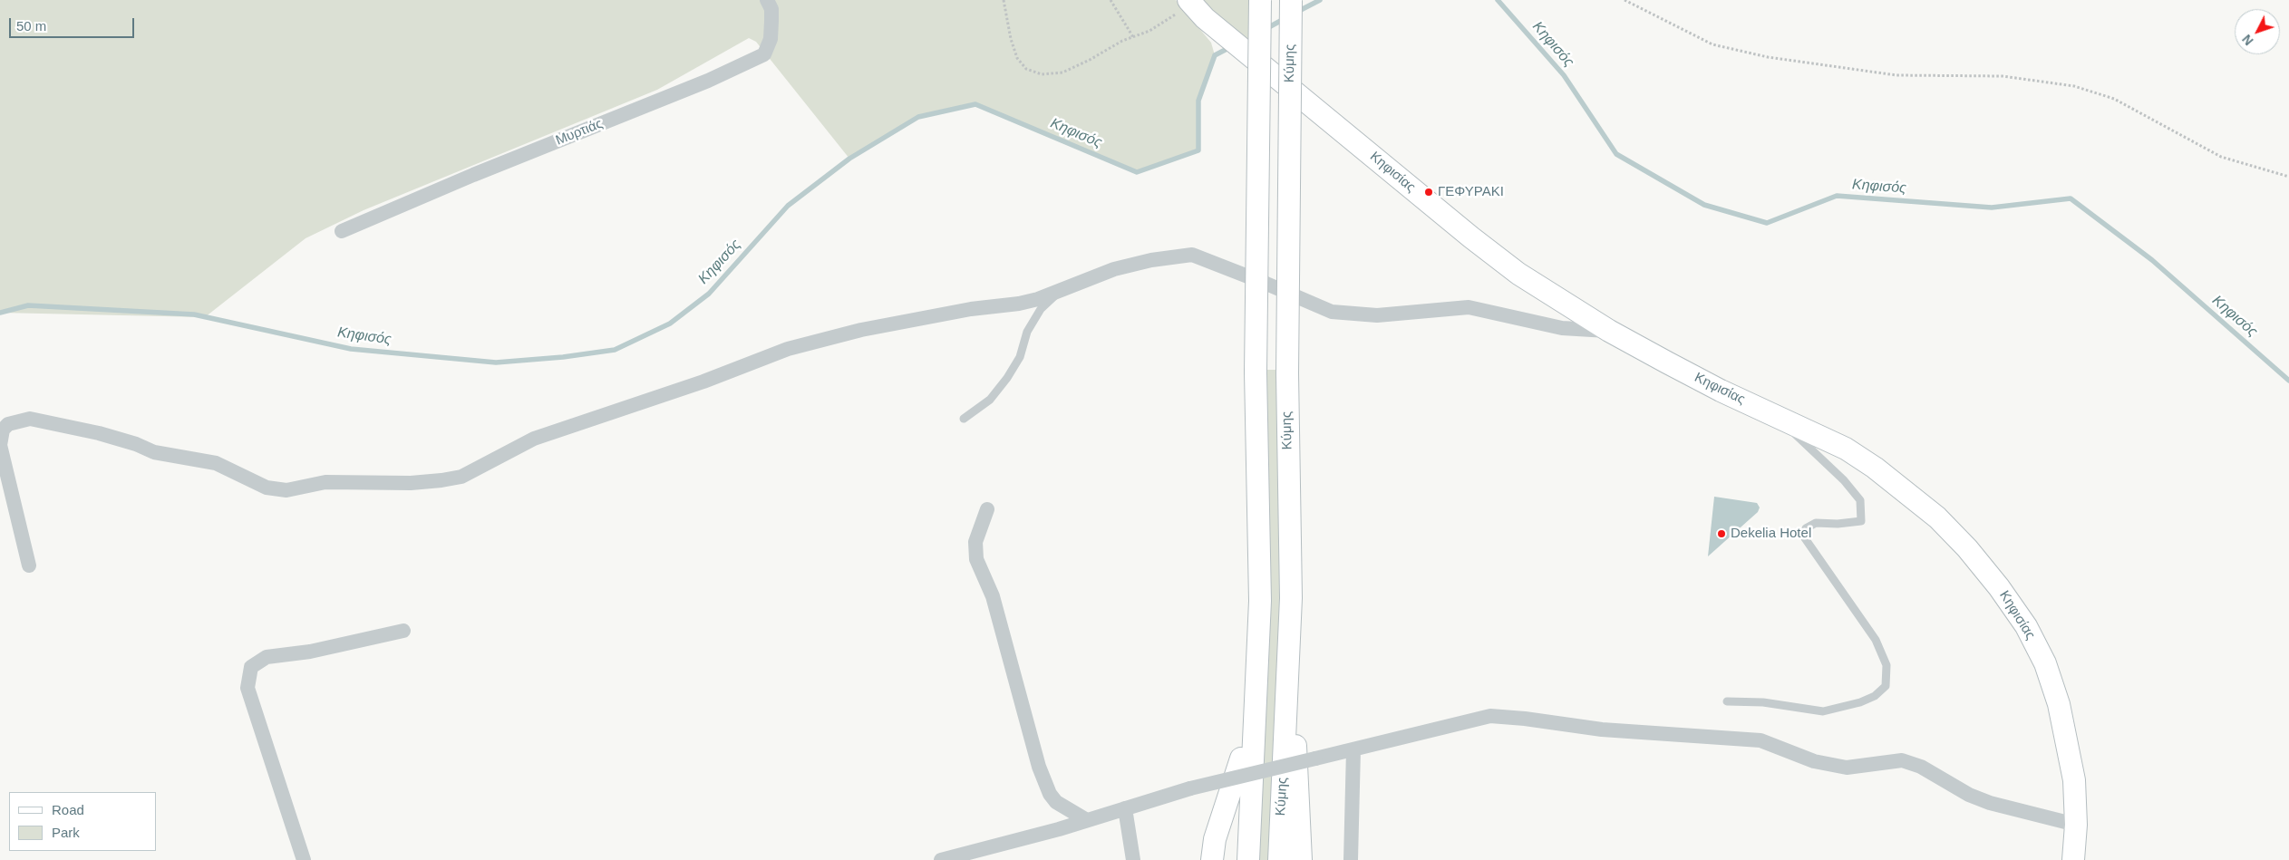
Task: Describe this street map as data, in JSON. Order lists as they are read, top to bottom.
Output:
{
  "streets": {
    "main road": ["Κύμης", "Κηφισίας"],
    "street": ["Μυρτιάς"]
  },
  "water": ["Κηφισός"],
  "places": ["ΓΕΦΥΡΑΚΙ", "Dekelia Hotel"],
  "legend": ["Road", "Park"],
  "scale_bar": "50 m",
  "north": "bottom left"
}
